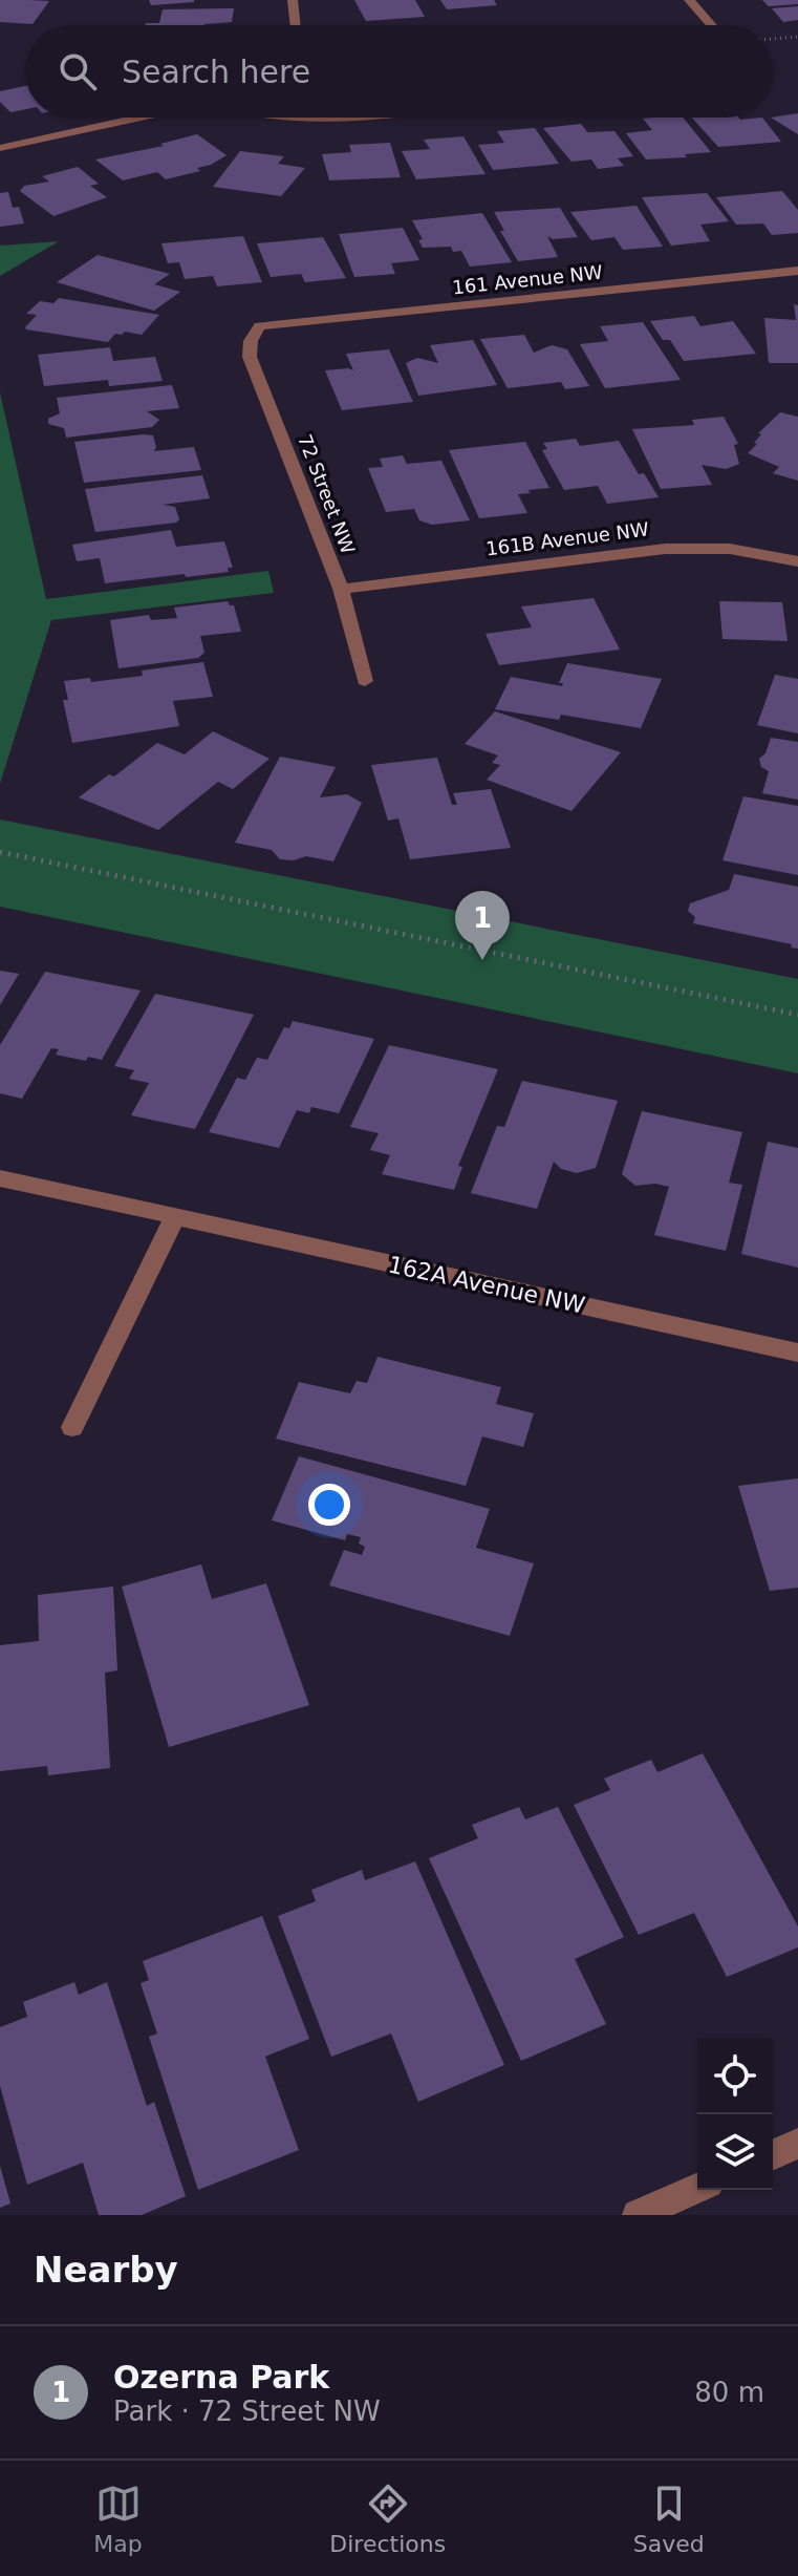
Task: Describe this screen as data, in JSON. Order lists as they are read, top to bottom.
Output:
{
  "streets": {
    "street": [
      "161 Avenue NW",
      "72 Street NW",
      "161B Avenue NW",
      "162A Avenue NW"
    ]
  },
  "crossings": [
    ["161 Avenue NW", "72 Street NW"],
    ["72 Street NW", "161B Avenue NW"]
  ],
  "page": {
    "search": "Search here",
    "pins": "1",
    "heading": "Nearby",
    "list": [
      {
        "mark": "1",
        "name": "Ozerna Park",
        "note": "Park · 72 Street NW",
        "value": "80 m"
      }
    ],
    "nav": ["Map", "Directions", "Saved"]
  }
}
